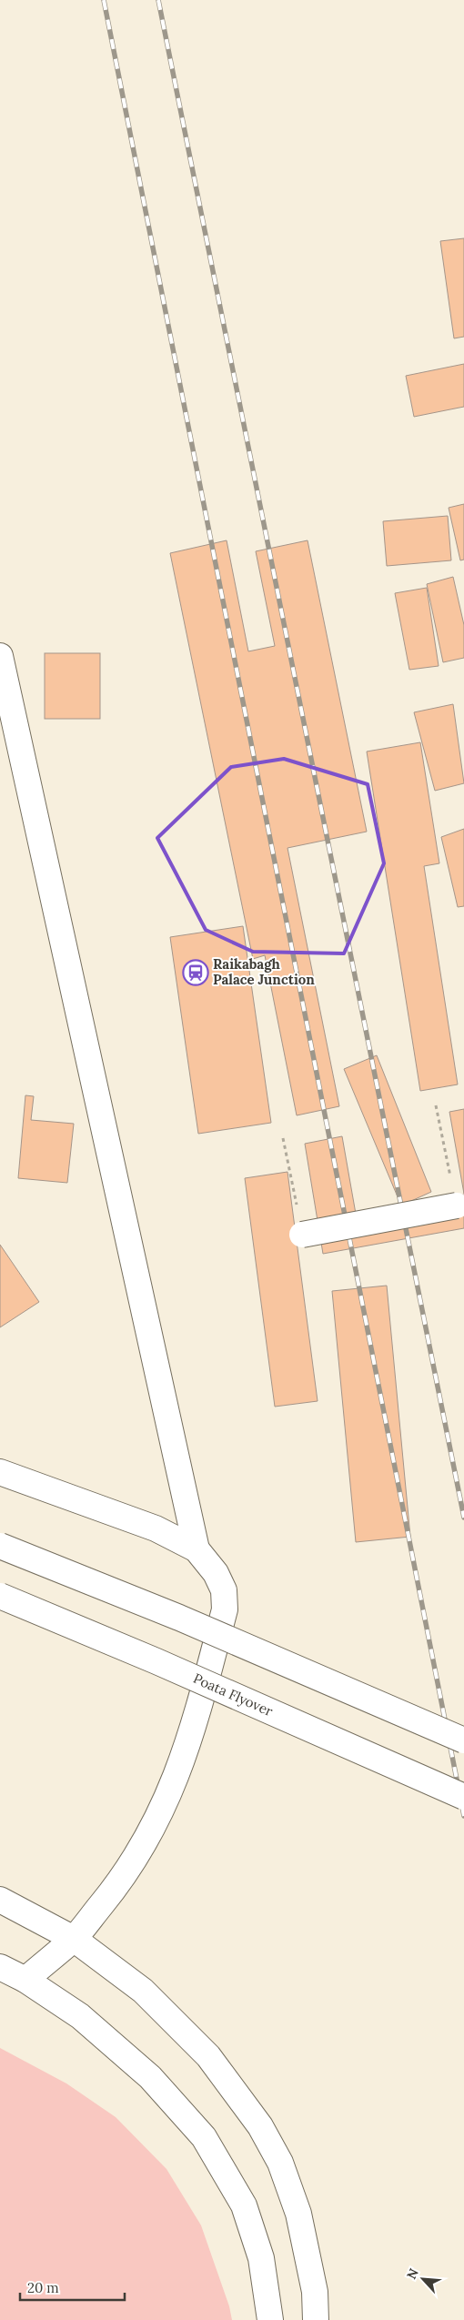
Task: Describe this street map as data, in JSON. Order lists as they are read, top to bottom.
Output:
{
  "streets": {
    "main road": ["Poata Flyover"]
  },
  "places": {
    "station": ["Raikabagh Palace Junction"]
  },
  "scale_bar": "20 m",
  "north": "top left"
}
